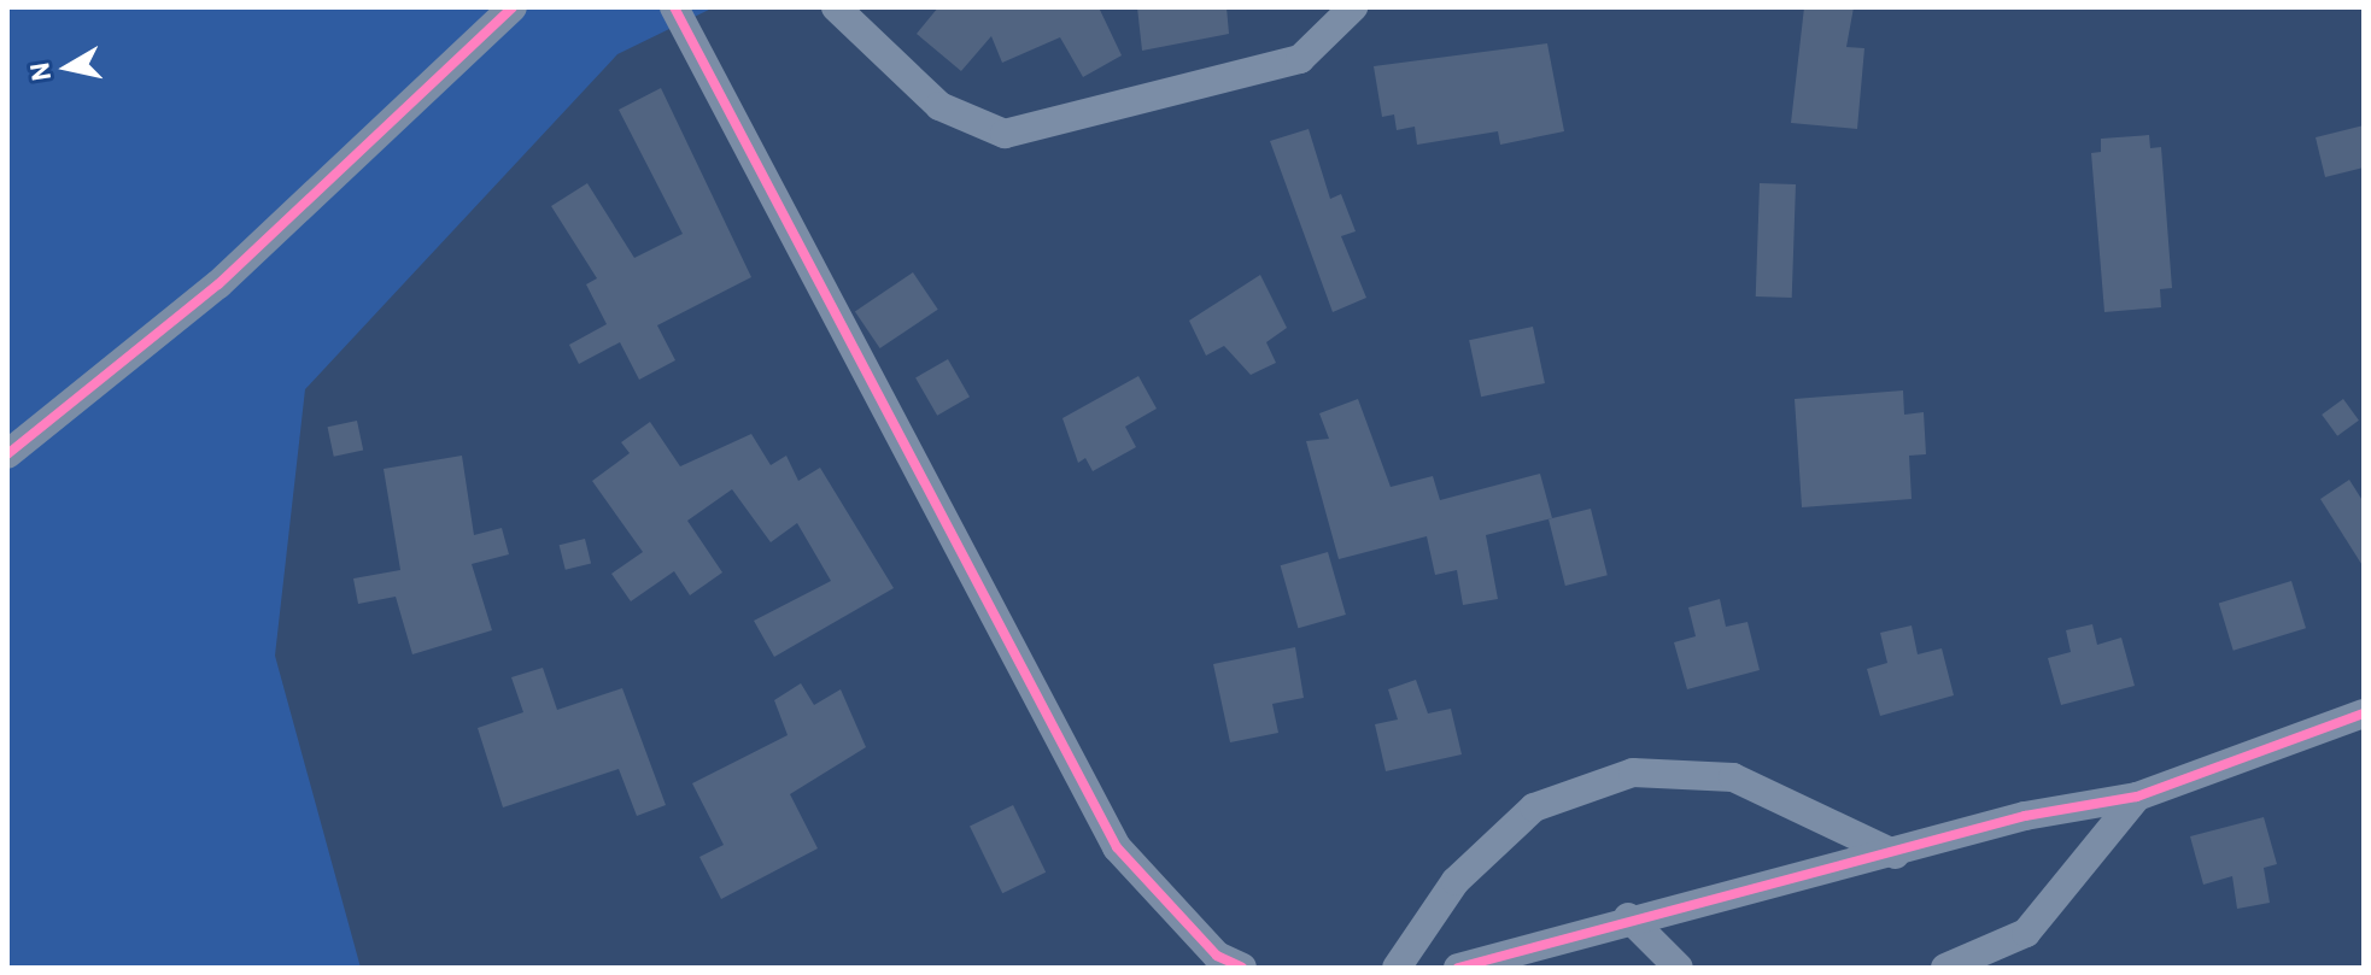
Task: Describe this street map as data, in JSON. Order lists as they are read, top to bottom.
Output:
{
  "north": "left"
}
